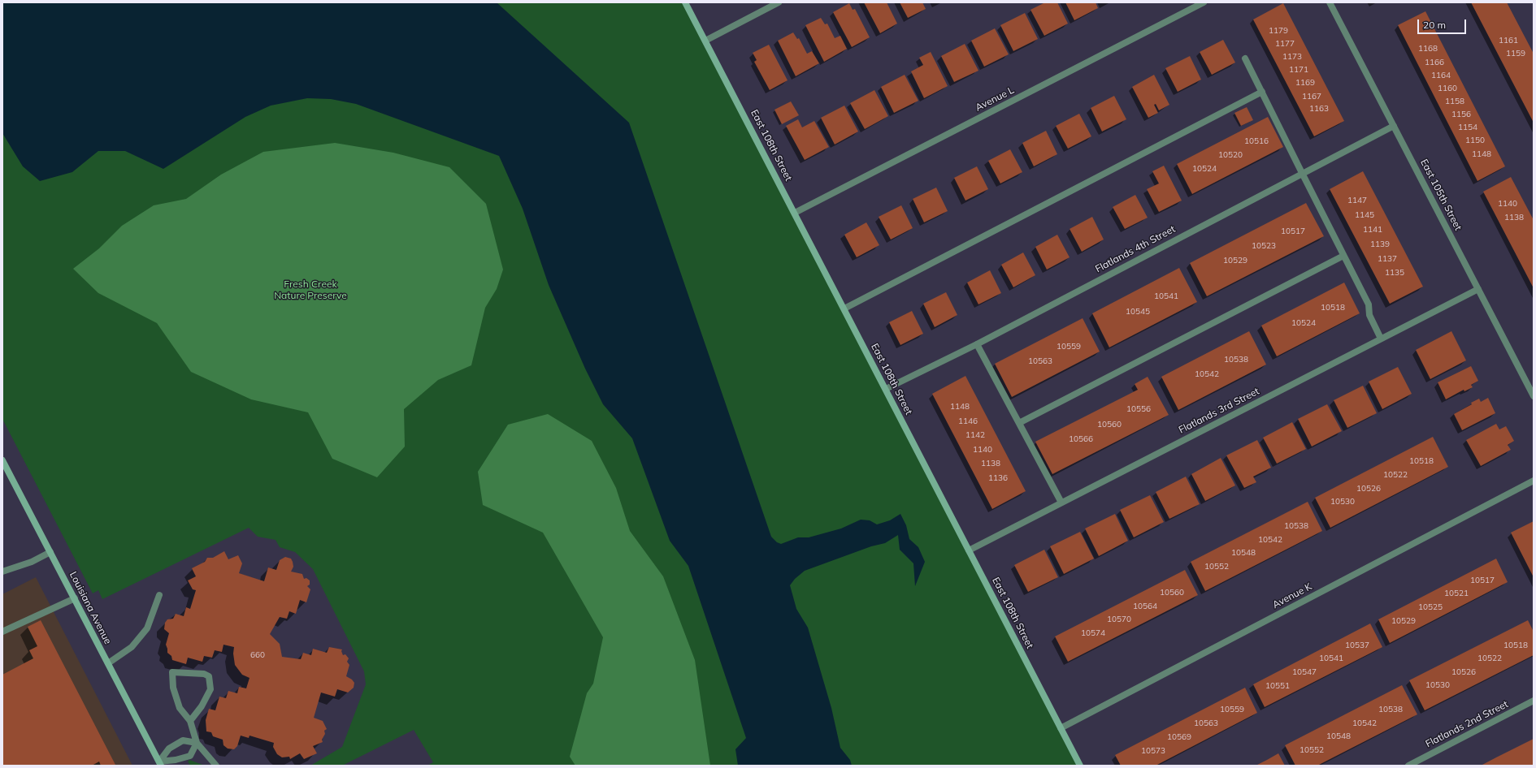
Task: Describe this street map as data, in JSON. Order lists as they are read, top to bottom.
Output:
{
  "streets": {
    "street": [
      "Avenue L",
      "East 108th Street",
      "East 105th Street",
      "Flatlands 4th Street",
      "Flatlands 3rd Street",
      "Avenue K",
      "Louisiana Avenue",
      "Flatlands 2nd Street"
    ]
  },
  "crossings": [
    ["Avenue L", "East 108th Street"],
    ["East 108th Street", "Flatlands 4th Street"],
    ["East 108th Street", "Flatlands 3rd Street"],
    ["East 108th Street", "Avenue K"],
    ["East 105th Street", "Flatlands 4th Street"],
    ["East 105th Street", "Flatlands 3rd Street"]
  ],
  "parks": ["Fresh Creek Nature Preserve"],
  "house_numbers": [
    "1179",
    "1161",
    "1177",
    "1168",
    "1159",
    "1173",
    "1166",
    "1171",
    "1164",
    "1169",
    "1160",
    "1167",
    "1158",
    "1163",
    "1156",
    "1154",
    "1150",
    "10516",
    "1148",
    "10520",
    "10524",
    "1147",
    "1140",
    "1145",
    "1138",
    "1141",
    "10517",
    "1139",
    "10523",
    "1137",
    "10529",
    "1135",
    "10541",
    "10518",
    "10545",
    "10524",
    "10559",
    "10538",
    "10563",
    "10542",
    "1148",
    "10556",
    "1146",
    "10560",
    "1142",
    "10566",
    "1140",
    "10518",
    "1138",
    "10522",
    "1136",
    "10526",
    "10530",
    "10538",
    "10542",
    "10548",
    "10552",
    "10517",
    "10560",
    "10521",
    "10564",
    "10525",
    "10570",
    "10529",
    "10574",
    "10537",
    "10518",
    "660",
    "10541",
    "10522",
    "10547",
    "10526",
    "10530",
    "10551",
    "10559",
    "10538",
    "10563",
    "10542",
    "10548",
    "10569",
    "10552",
    "10573"
  ],
  "scale_bar": "20 m"
}
